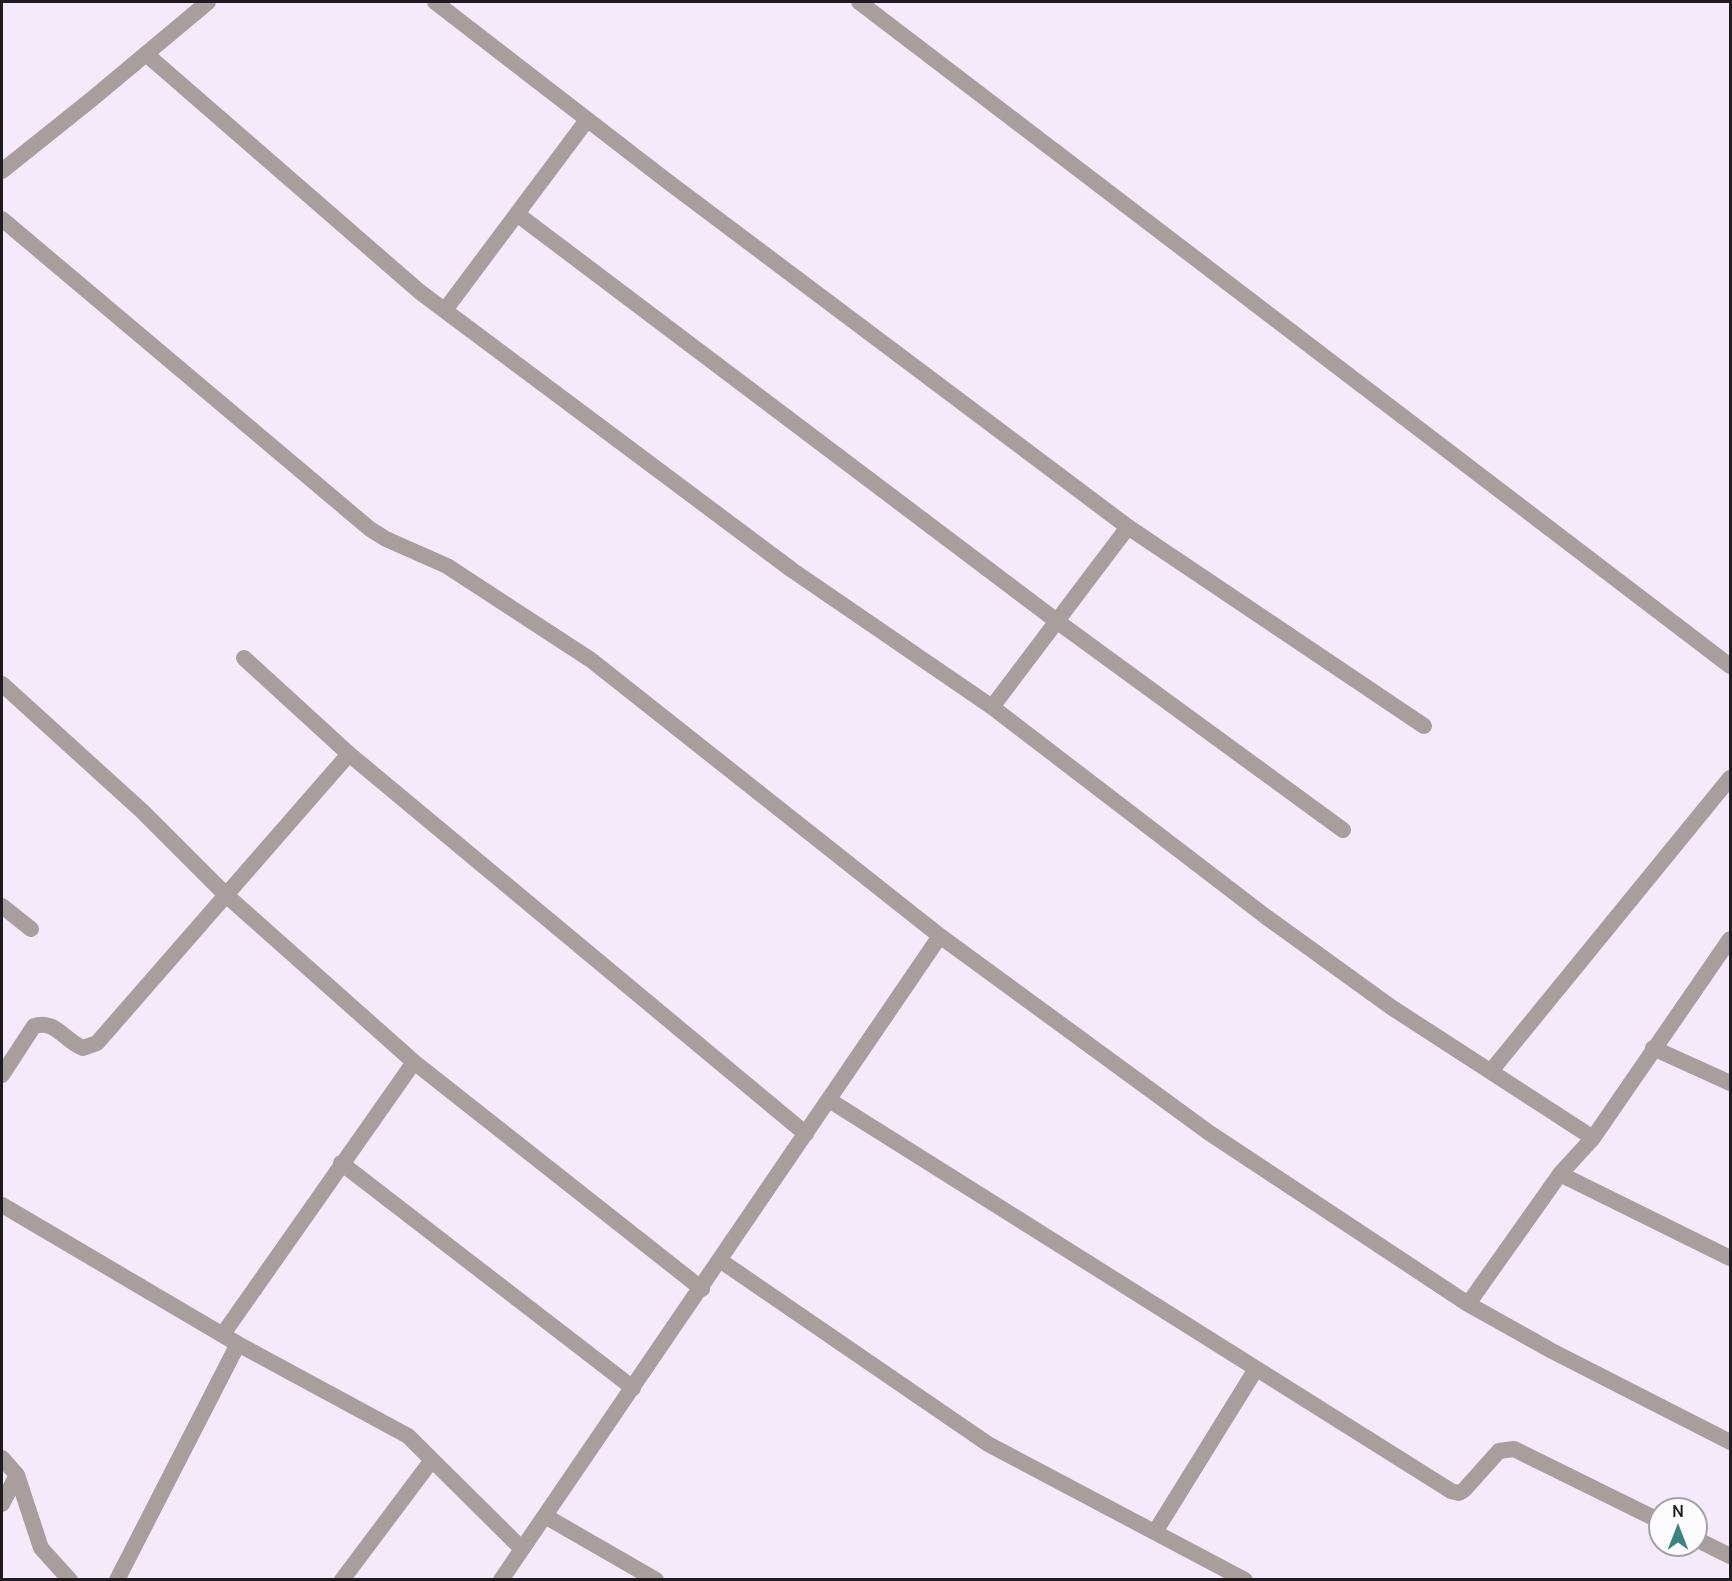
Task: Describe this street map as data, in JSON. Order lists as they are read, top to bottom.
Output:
{
  "north": "top"
}
